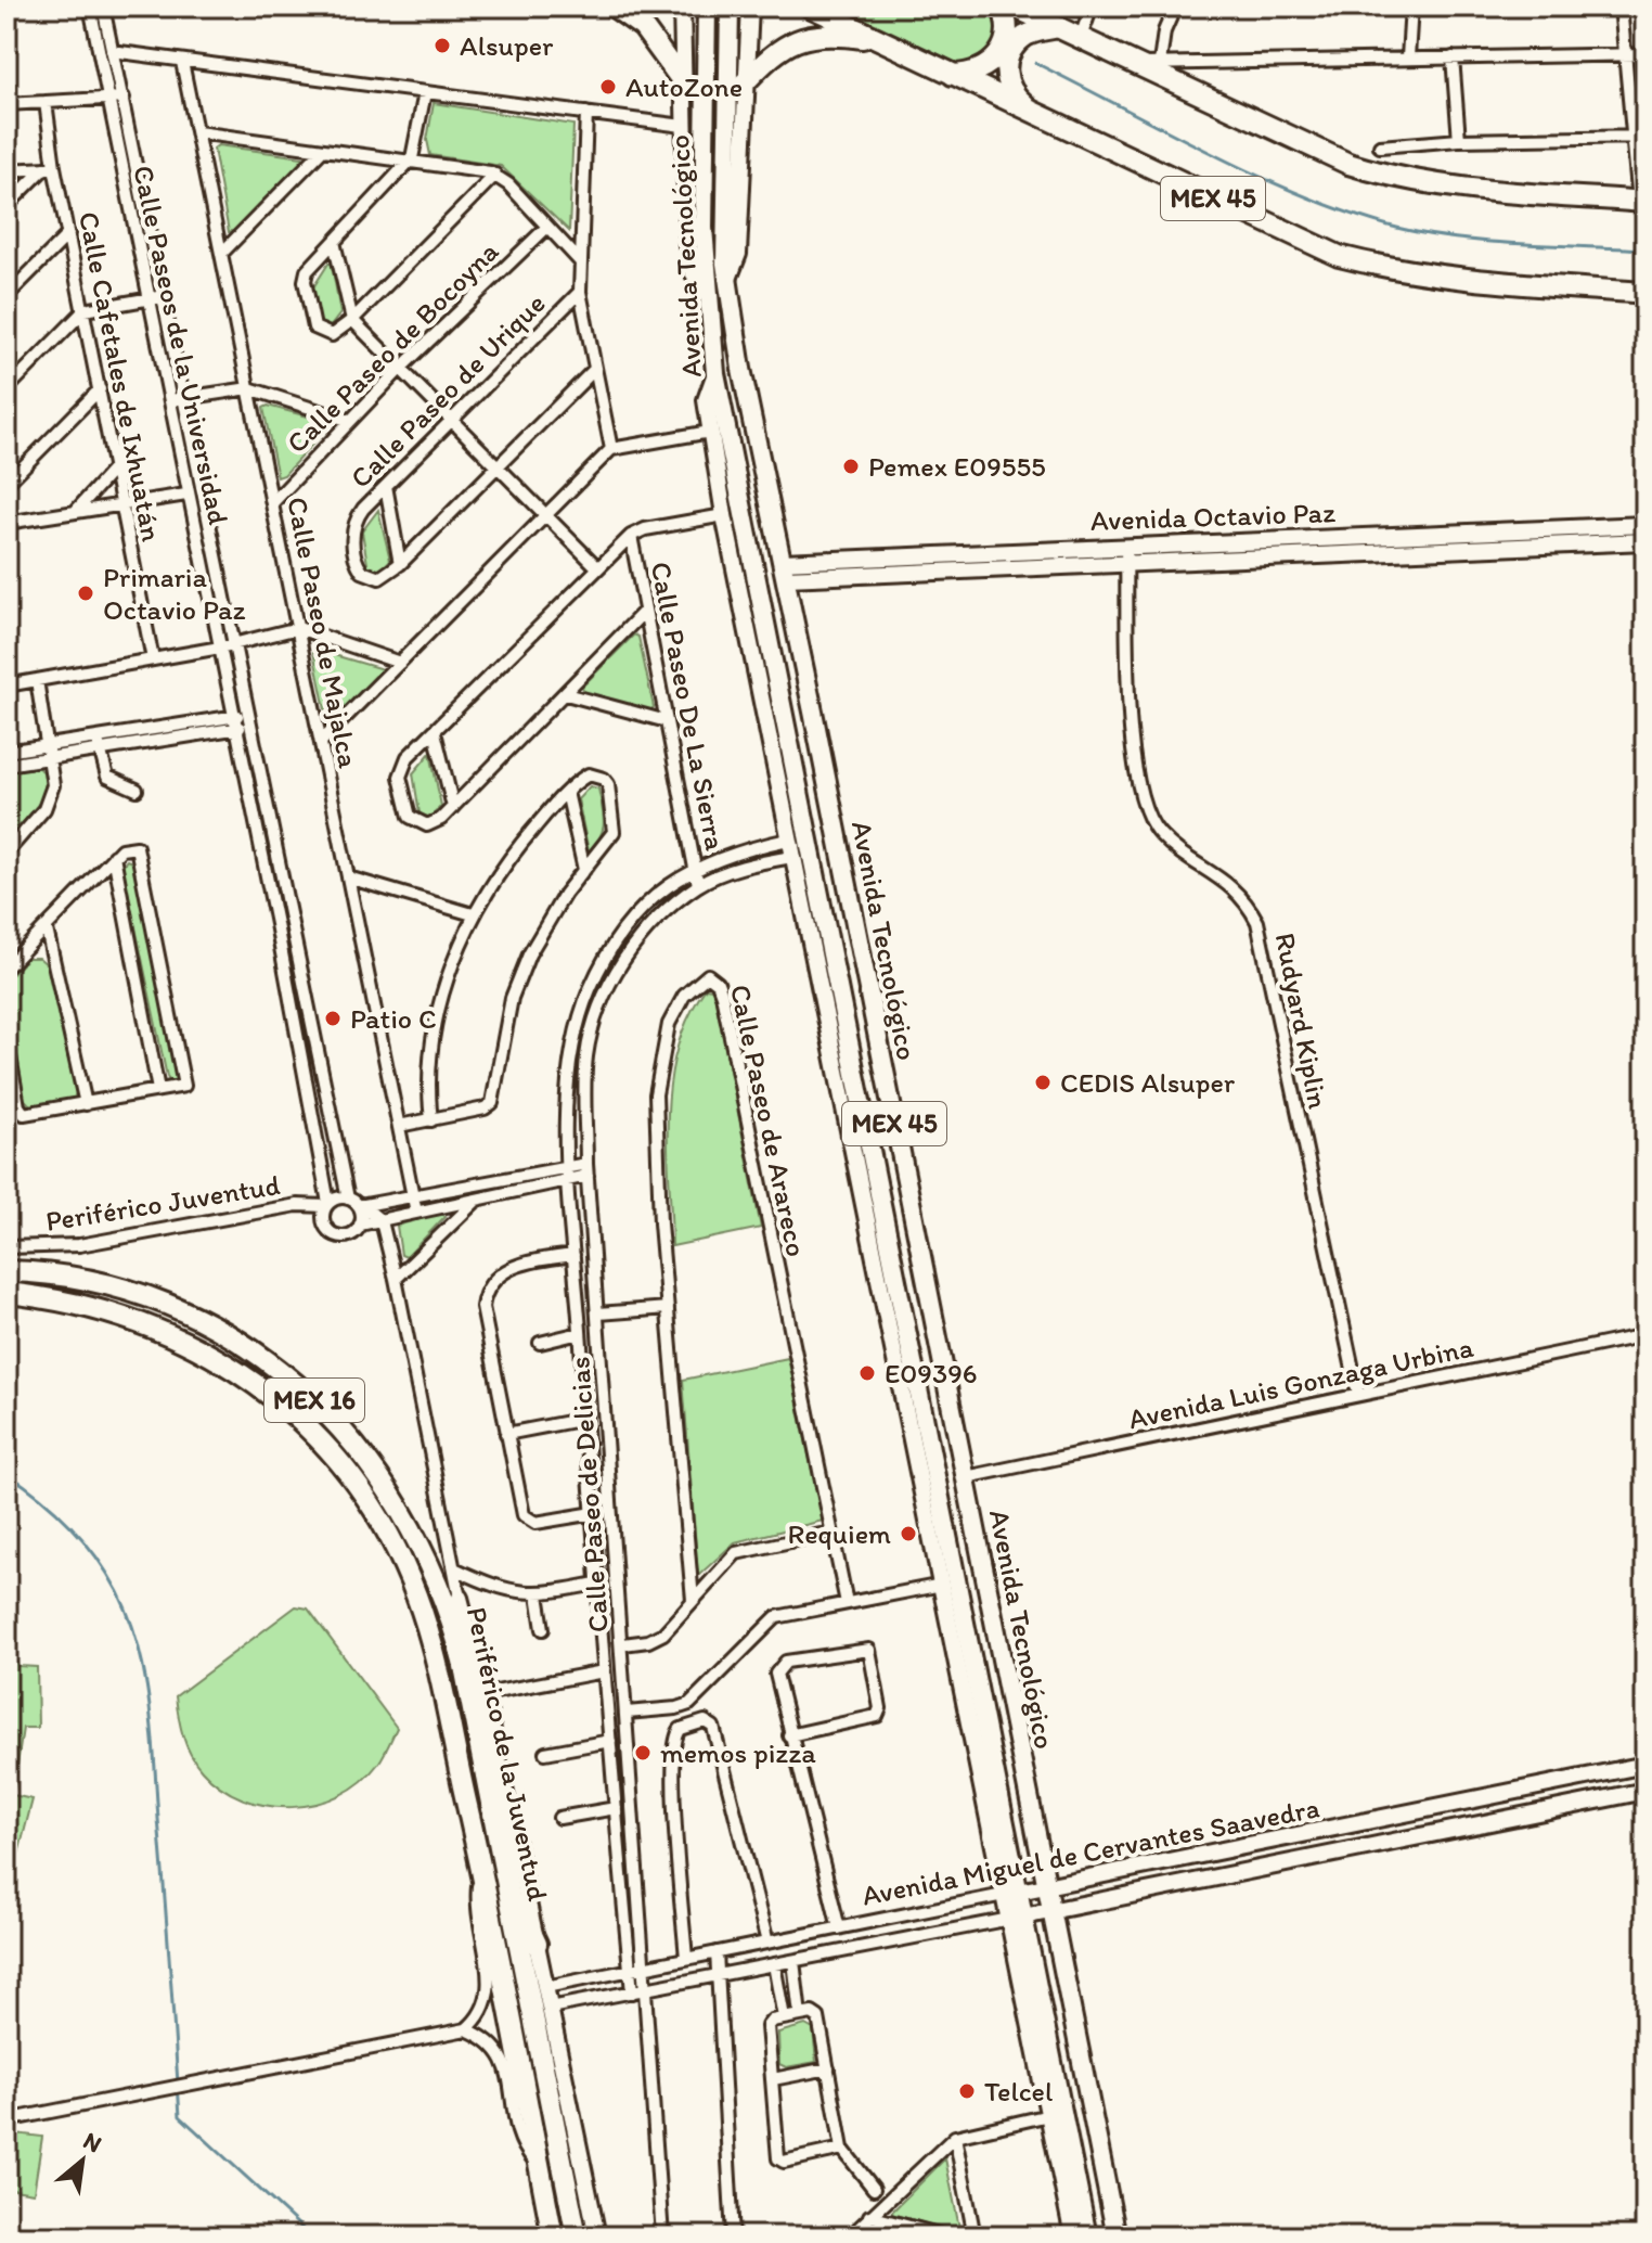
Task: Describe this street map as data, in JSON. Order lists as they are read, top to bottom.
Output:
{
  "streets": {
    "highway": ["MEX 45", "MEX 16", "Periférico de la Juventud"],
    "main road": ["Avenida Tecnológico"],
    "street": [
      "Calle Paseos de la Universidad",
      "Calle Paseo de Bocoyna",
      "Calle Cafetales de Ixhuatán",
      "Calle Paseo de Urique",
      "Avenida Octavio Paz",
      "Calle Paseo de Majalca",
      "Calle Paseo De La Sierra",
      "Rudyard Kiplin",
      "Calle Paseo de Arareco",
      "Periférico Juventud",
      "Avenida Luis Gonzaga Urbina",
      "Calle Paseo de Delicias",
      "Avenida Miguel de Cervantes Saavedra"
    ]
  },
  "crossings": [
    ["Avenida Tecnológico", "Avenida Octavio Paz"],
    ["Avenida Tecnológico", "Avenida Luis Gonzaga Urbina"],
    ["Avenida Tecnológico", "Avenida Miguel de Cervantes Saavedra"],
    ["Calle Paseos de la Universidad", "Periférico Juventud"],
    ["Calle Paseo de Bocoyna", "Calle Paseo de Majalca"],
    ["Avenida Octavio Paz", "Rudyard Kiplin"],
    ["Calle Paseo De La Sierra", "Calle Paseo de Delicias"],
    ["Rudyard Kiplin", "Avenida Luis Gonzaga Urbina"],
    ["Calle Paseo de Delicias", "Avenida Miguel de Cervantes Saavedra"]
  ],
  "places": [
    "Alsuper",
    "AutoZone",
    "Pemex E09555",
    "Primaria Octavio Paz",
    "Patio C",
    "CEDIS Alsuper",
    "E09396",
    "Requiem",
    "memos pizza",
    "Telcel"
  ],
  "north": "top right"
}
